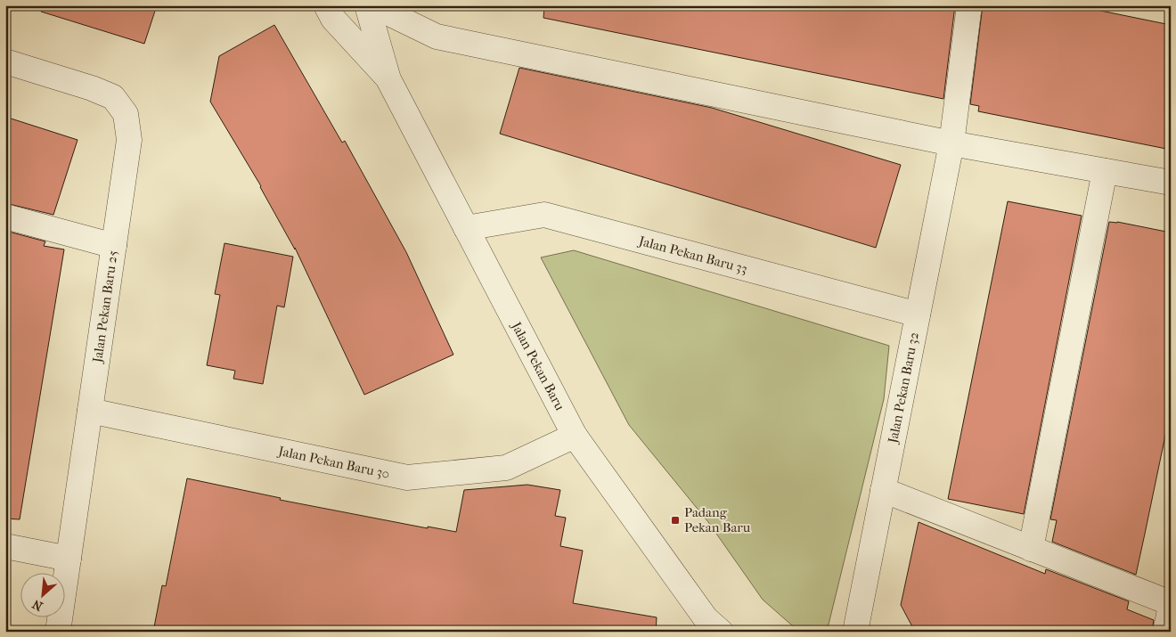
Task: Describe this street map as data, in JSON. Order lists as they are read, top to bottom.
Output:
{
  "streets": {
    "street": [
      "Jalan Pekan Baru 33",
      "Jalan Pekan Baru 25",
      "Jalan Pekan Baru",
      "Jalan Pekan Baru 32",
      "Jalan Pekan Baru 30"
    ]
  },
  "crossings": [
    ["Jalan Pekan Baru 33", "Jalan Pekan Baru"],
    ["Jalan Pekan Baru 33", "Jalan Pekan Baru 32"],
    ["Jalan Pekan Baru 25", "Jalan Pekan Baru 30"],
    ["Jalan Pekan Baru", "Jalan Pekan Baru 30"]
  ],
  "places": {
    "transit": ["Padang Pekan Baru"]
  },
  "north": "bottom left"
}
